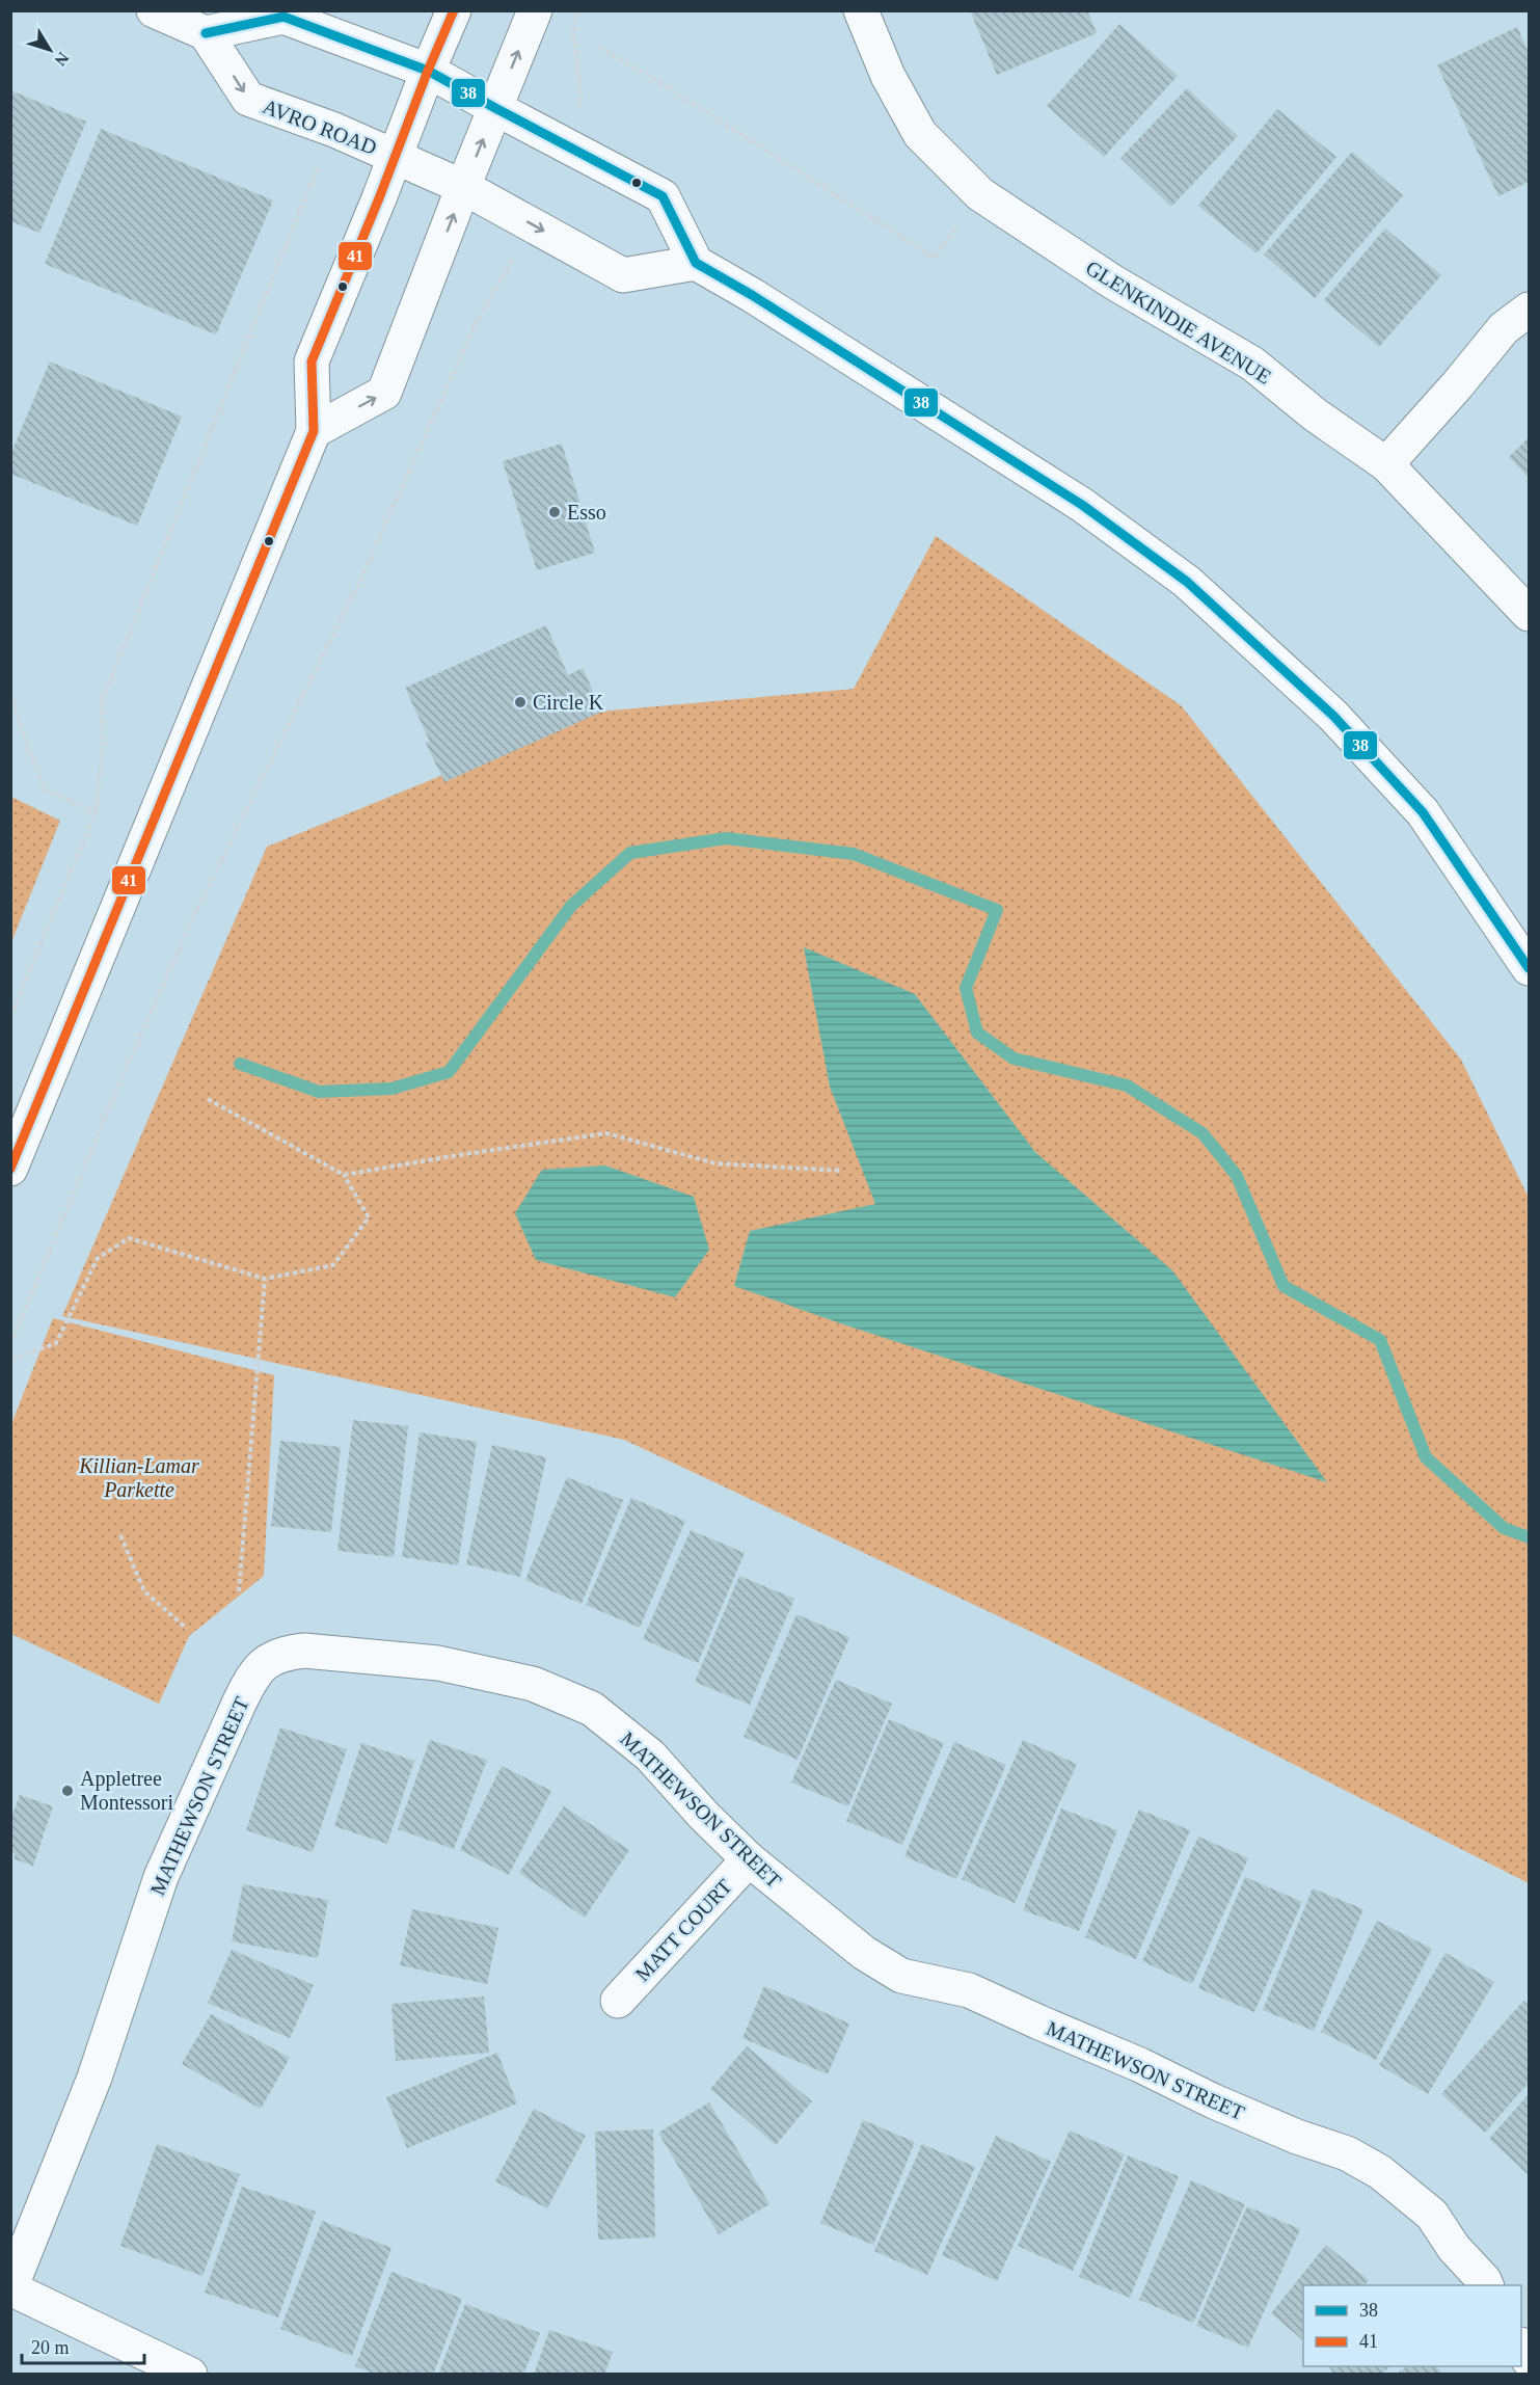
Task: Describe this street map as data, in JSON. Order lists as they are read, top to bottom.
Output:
{
  "streets": {
    "street": [
      "AVRO ROAD",
      "GLENKINDIE AVENUE",
      "MATHEWSON STREET",
      "MATT COURT"
    ]
  },
  "crossings": [
    ["MATHEWSON STREET", "MATT COURT"]
  ],
  "parks": ["Killian-Lamar Parkette"],
  "places": ["Esso", "Circle K", "Appletree Montessori"],
  "lines": ["transit line 41", "transit line 38"],
  "legend": ["38", "41"],
  "scale_bar": "20 m",
  "north": "bottom right"
}
